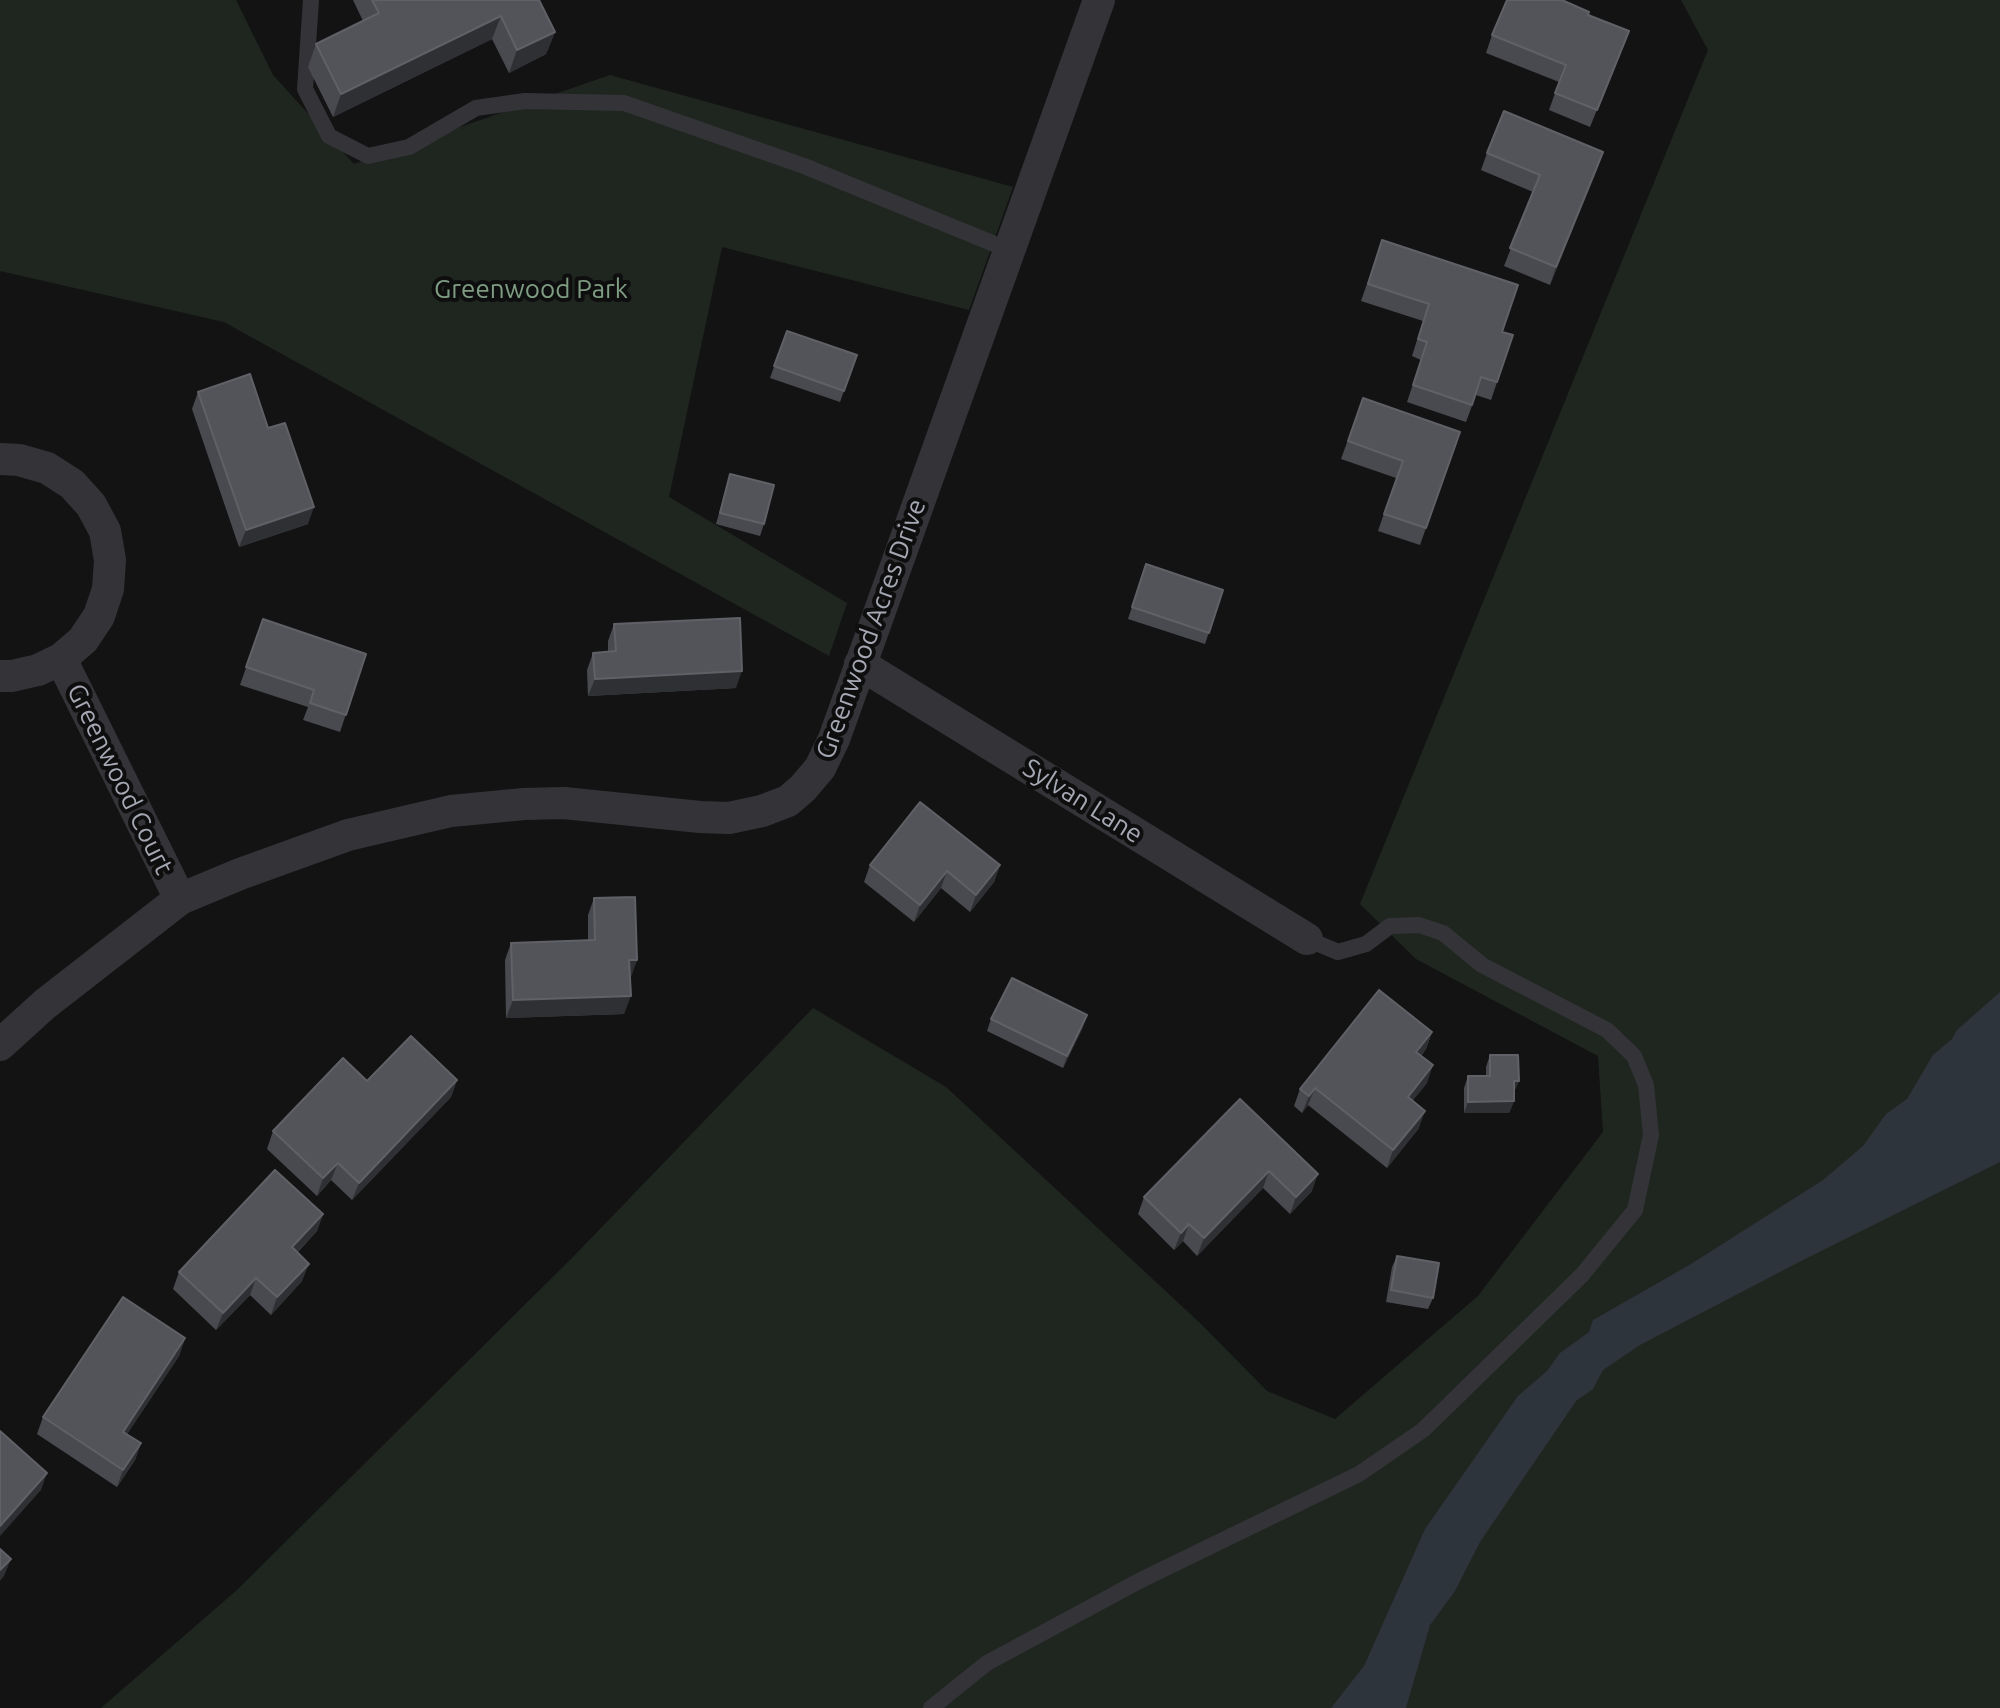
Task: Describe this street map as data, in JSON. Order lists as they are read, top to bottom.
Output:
{
  "streets": {
    "street": ["Greenwood Acres Drive", "Greenwood Court", "Sylvan Lane"]
  },
  "crossings": [
    ["Greenwood Acres Drive", "Greenwood Court"],
    ["Greenwood Acres Drive", "Sylvan Lane"]
  ],
  "parks": ["Greenwood Park"]
}
